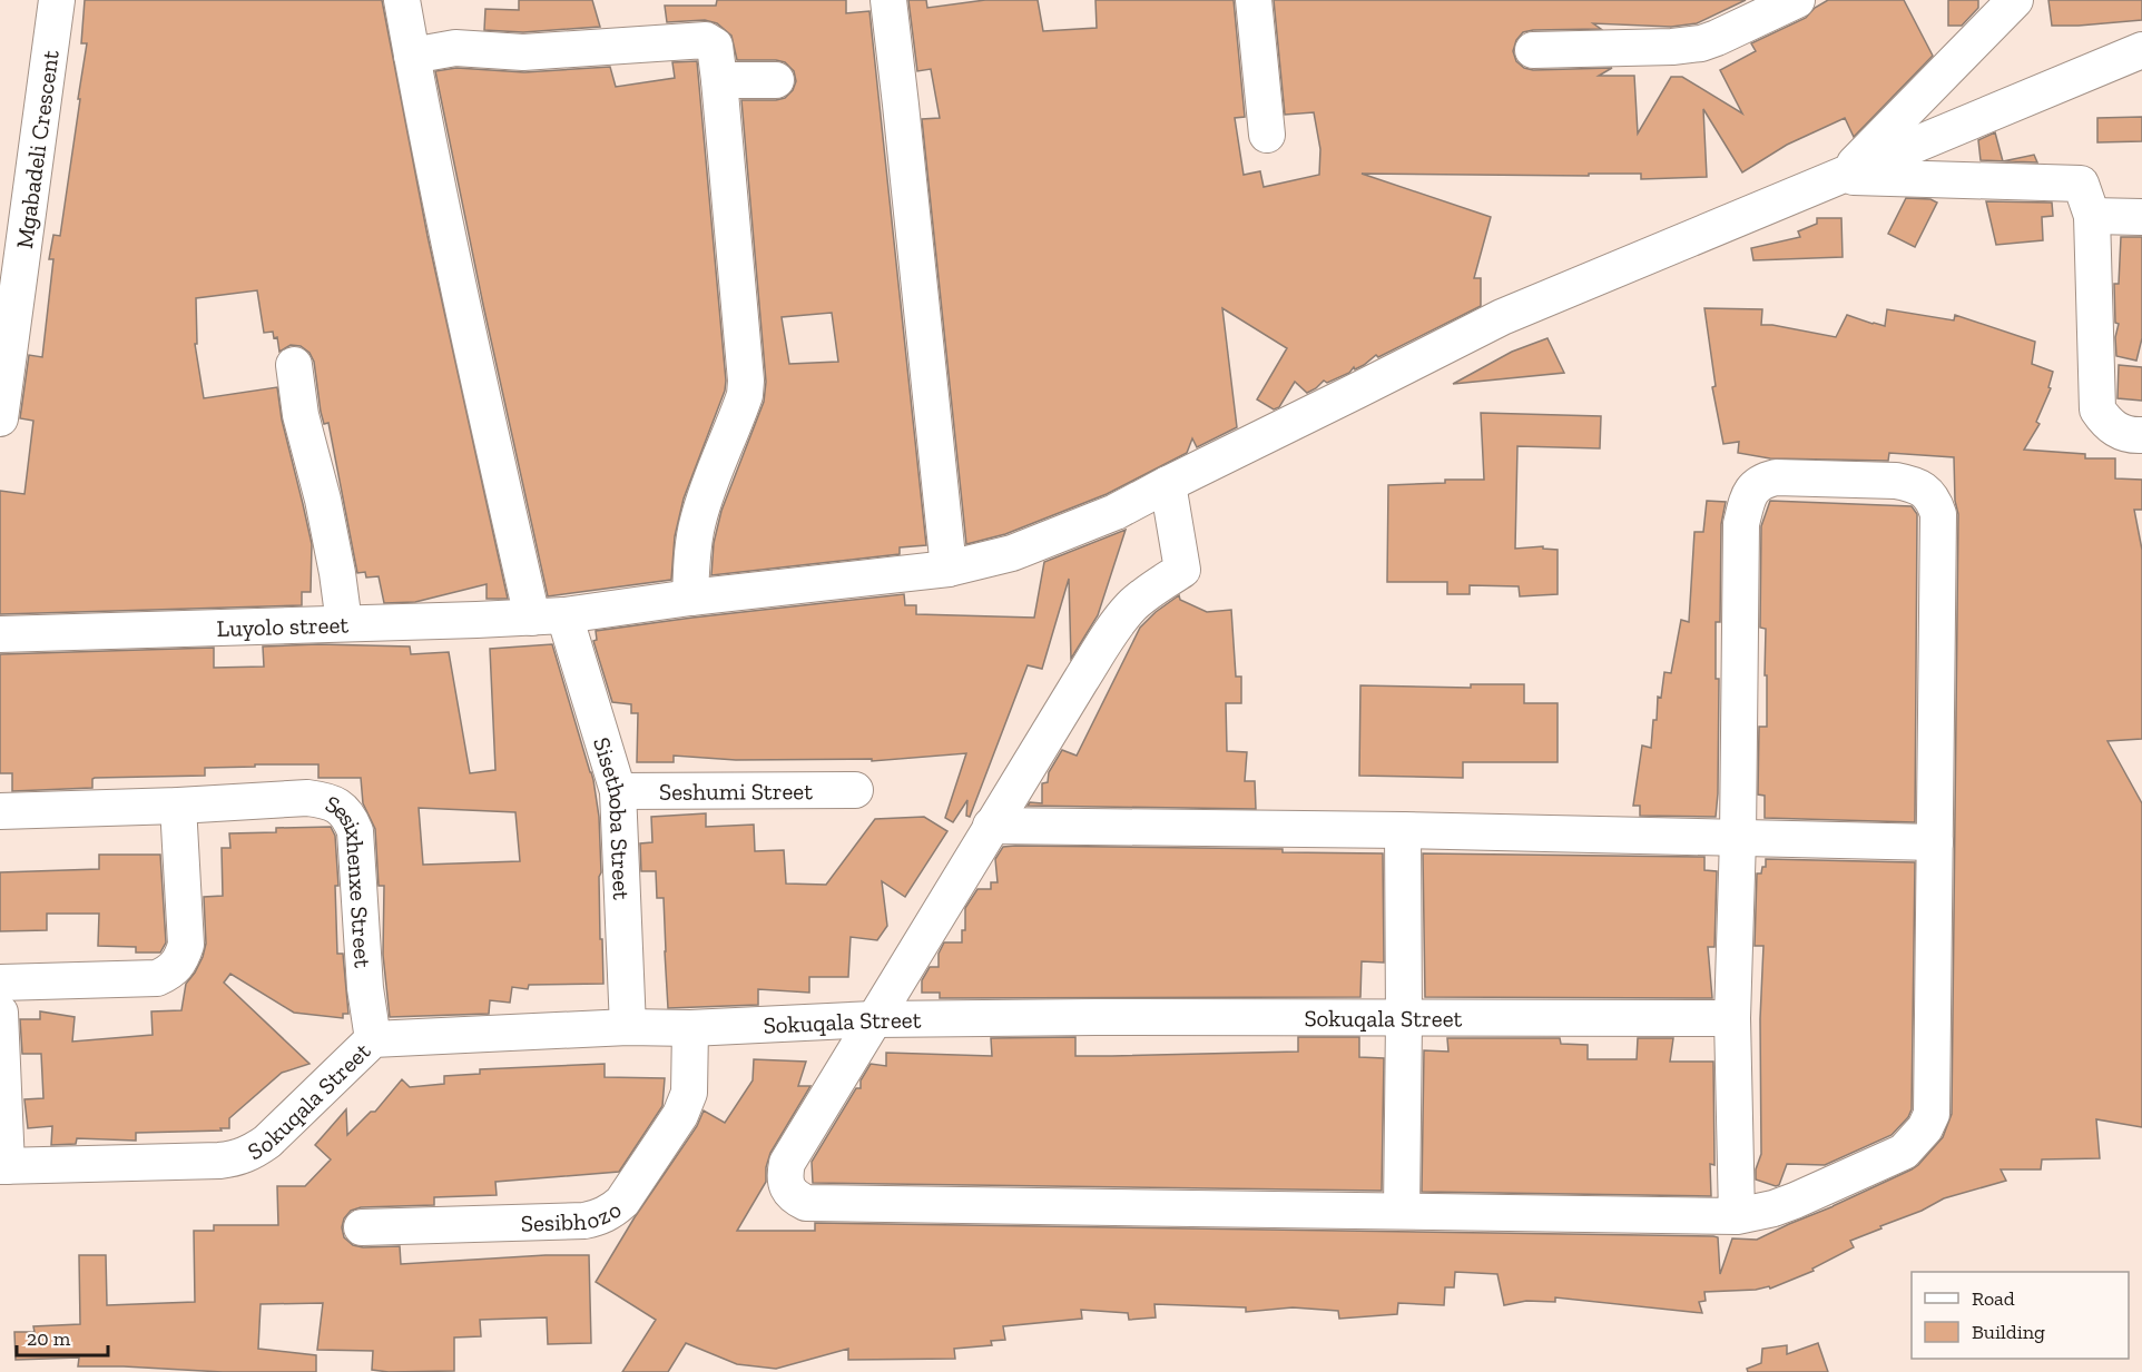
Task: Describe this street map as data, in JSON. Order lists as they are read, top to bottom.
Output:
{
  "streets": {
    "street": [
      "Mgabadeli Crescent",
      "Luyolo street",
      "Seshumi Street",
      "Sisethoba Street",
      "Sesixhenxe Street",
      "Sokuqala Street",
      "Sesibhozo"
    ]
  },
  "crossings": [
    ["Luyolo street", "Sisethoba Street"],
    ["Seshumi Street", "Sisethoba Street"],
    ["Sisethoba Street", "Sokuqala Street"],
    ["Sesixhenxe Street", "Sokuqala Street"],
    ["Sokuqala Street", "Sesibhozo"]
  ],
  "legend": ["Road", "Building"],
  "scale_bar": "20 m"
}
